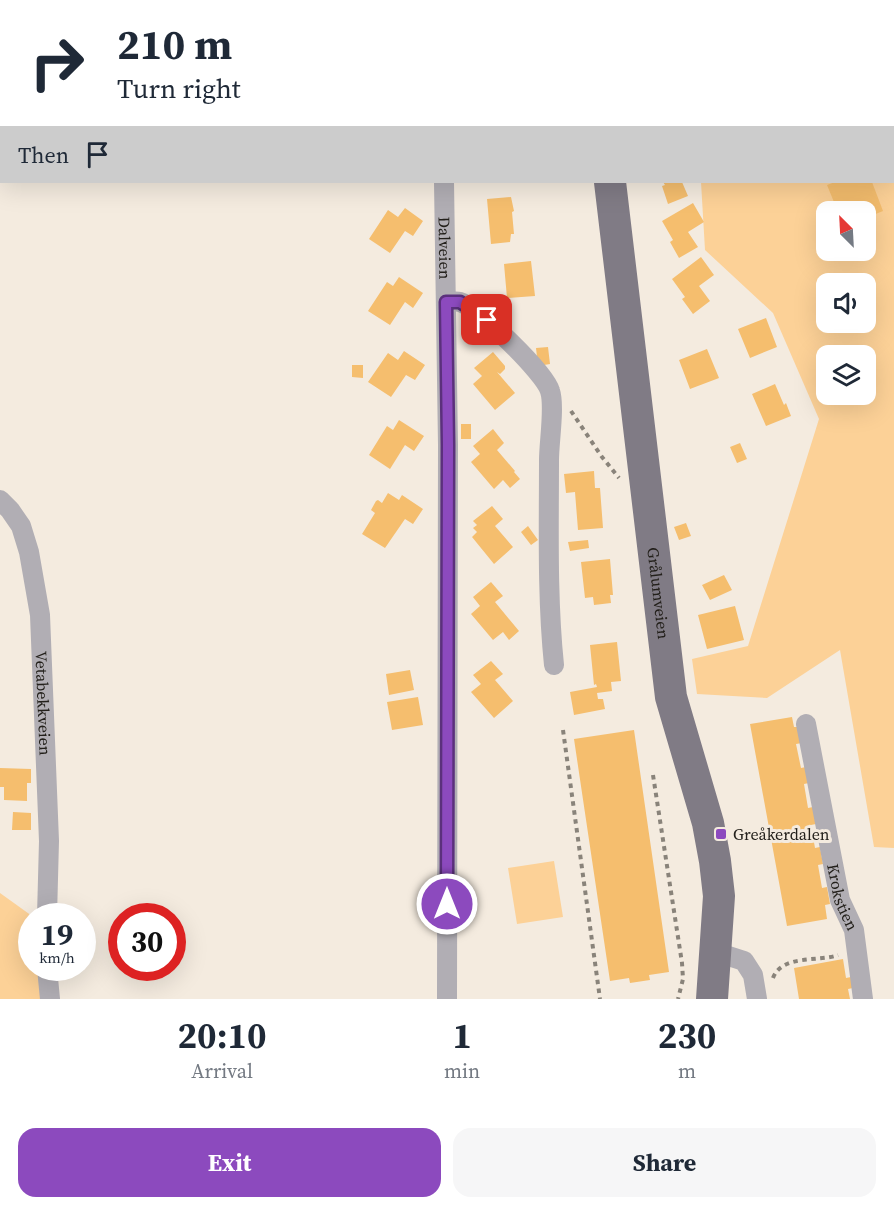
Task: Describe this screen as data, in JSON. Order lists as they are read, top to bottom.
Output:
{
  "streets": {
    "main road": ["Grålumveien"],
    "street": ["Dalveien", "Vetabekkveien", "Krokstien"]
  },
  "places": {
    "transit": ["Greåkerdalen"]
  },
  "north": "top left",
  "page": {
    "turn": ["210 m", "Turn right"],
    "then": "Then",
    "speed": "19 km/h",
    "limit": "30",
    "eta": [
      "20:10",
      "Arrival",
      "1",
      "min",
      "230",
      "m"
    ],
    "buttons": ["Exit", "Share"]
  }
}
